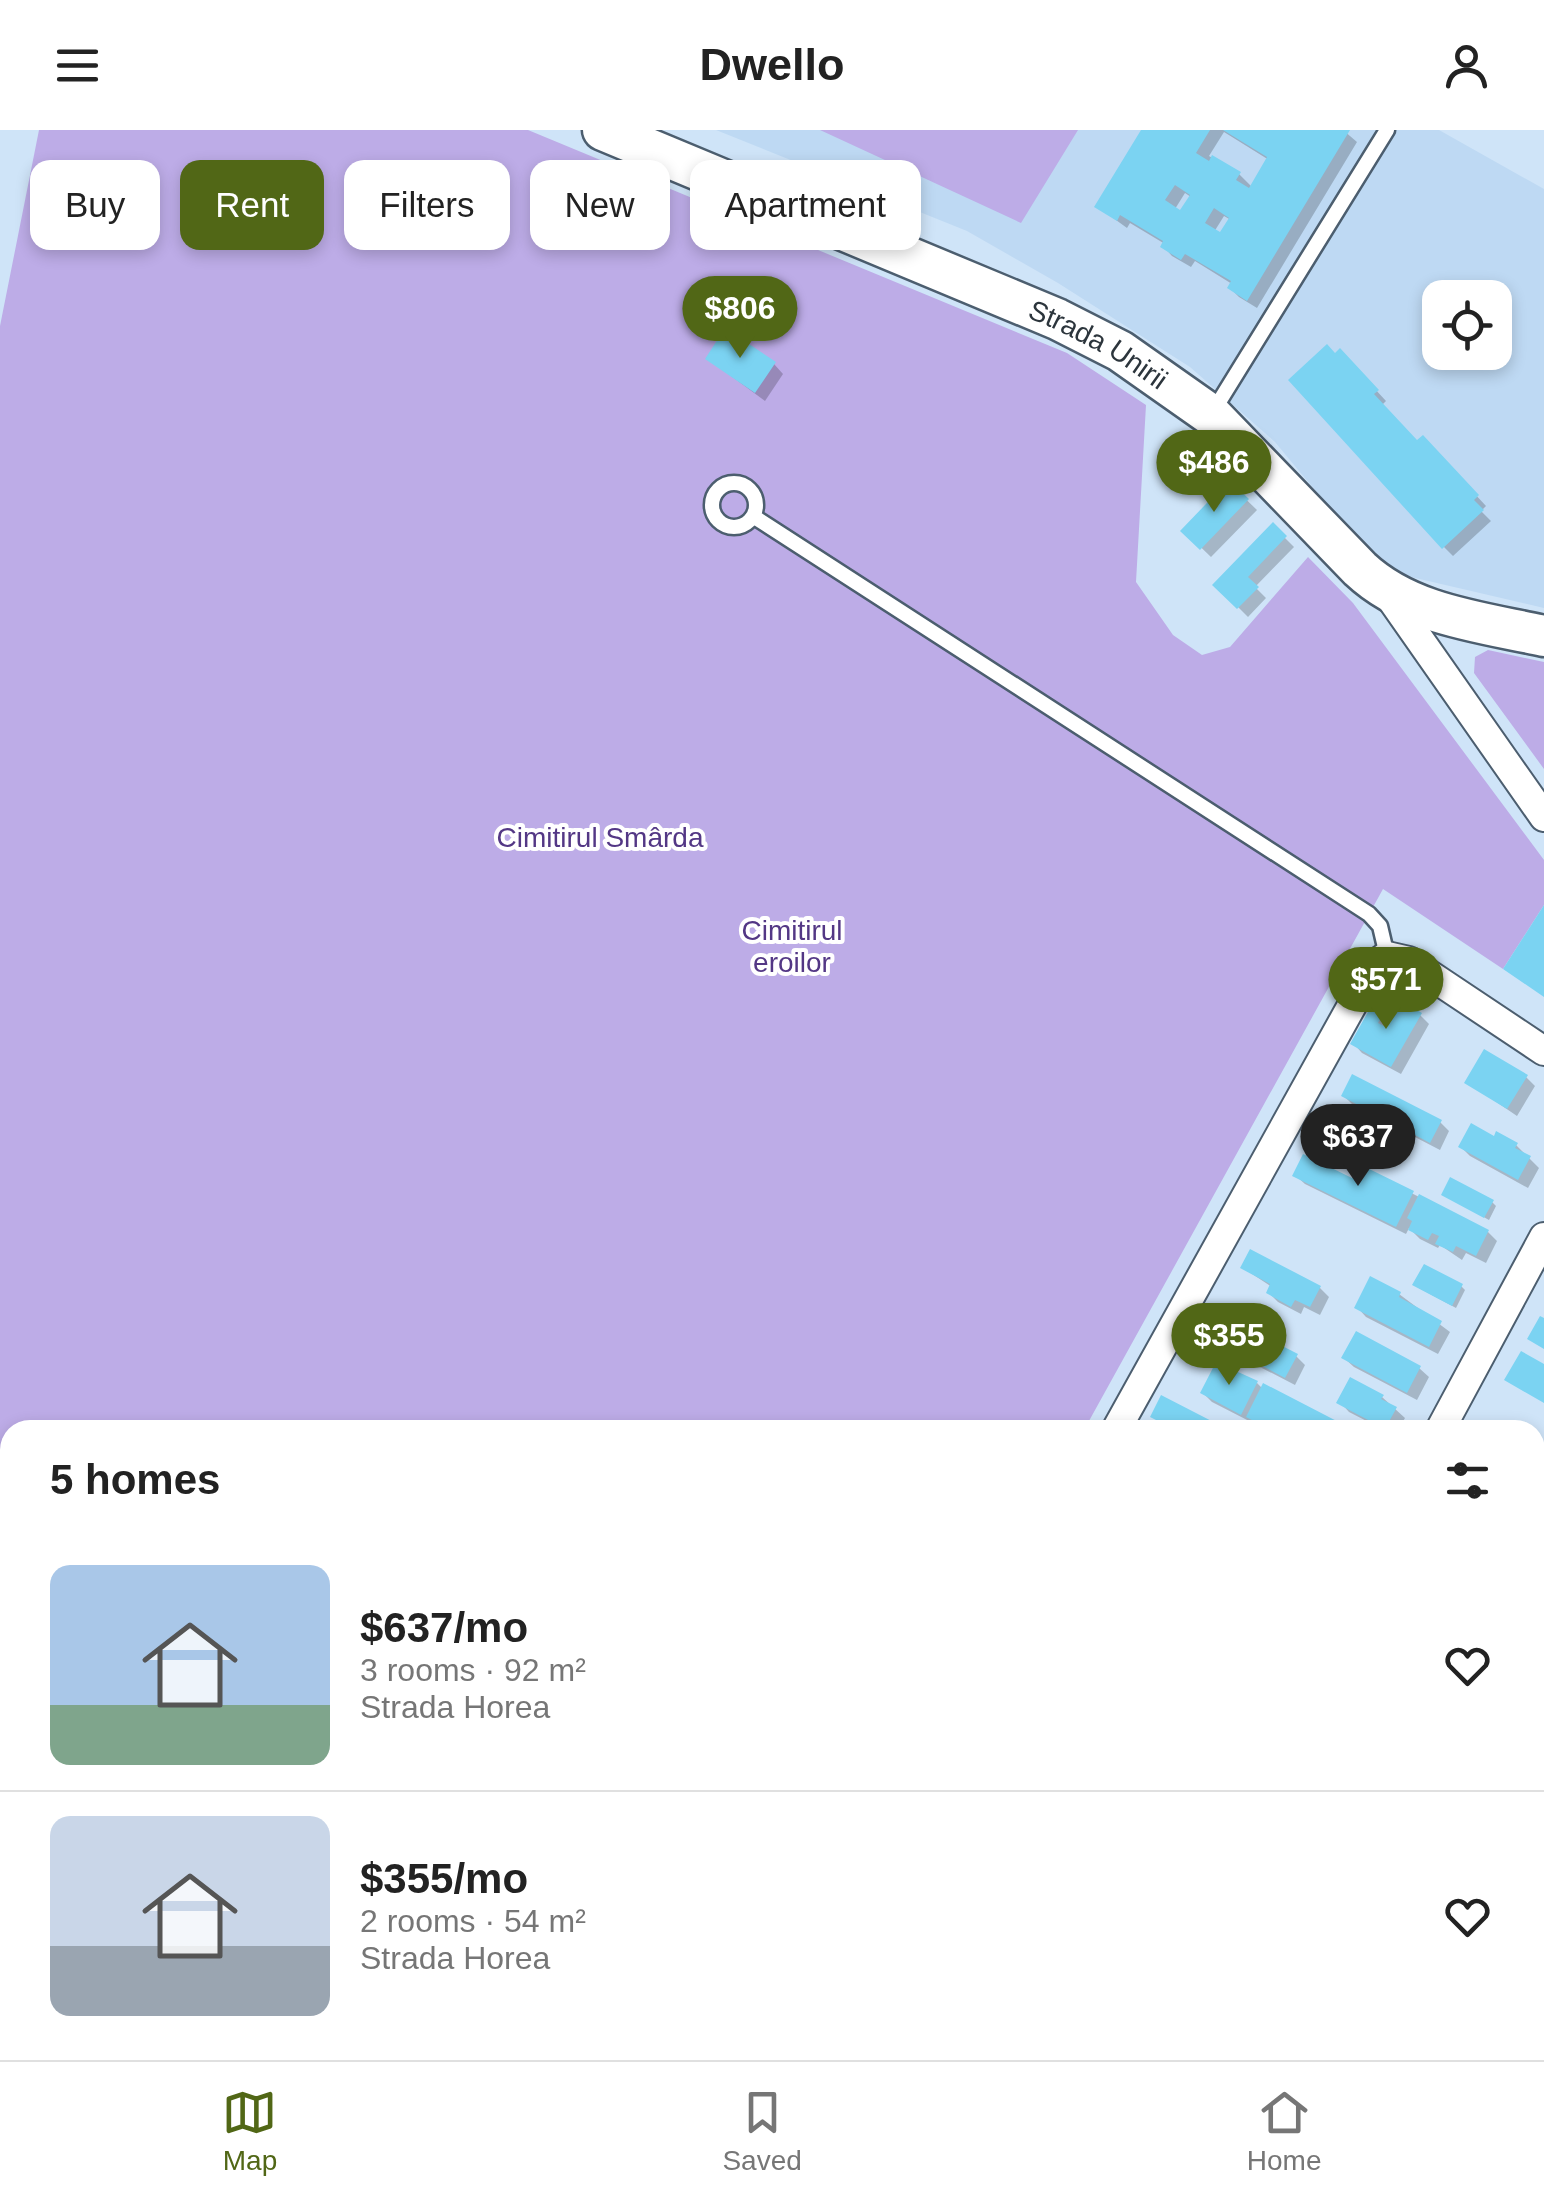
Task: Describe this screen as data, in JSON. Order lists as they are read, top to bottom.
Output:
{
  "streets": {
    "main road": ["Strada Unirii"]
  },
  "parks": ["Cimitirul Smârda", "Cimitirul eroilor"],
  "page": {
    "header": "Dwello",
    "chip": [
      "Buy",
      "Rent",
      "Filters",
      "New",
      "Apartment"
    ],
    "price": [
      "$806",
      "$486",
      "$571",
      "$637",
      "$355"
    ],
    "heading": "5 homes",
    "list": [
      {
        "name": "$637/mo",
        "note": "3 rooms · 92 m² · Strada Horea"
      },
      {
        "name": "$355/mo",
        "note": "2 rooms · 54 m² · Strada Horea"
      }
    ],
    "tabs": ["Map", "Saved", "Home"]
  }
}
